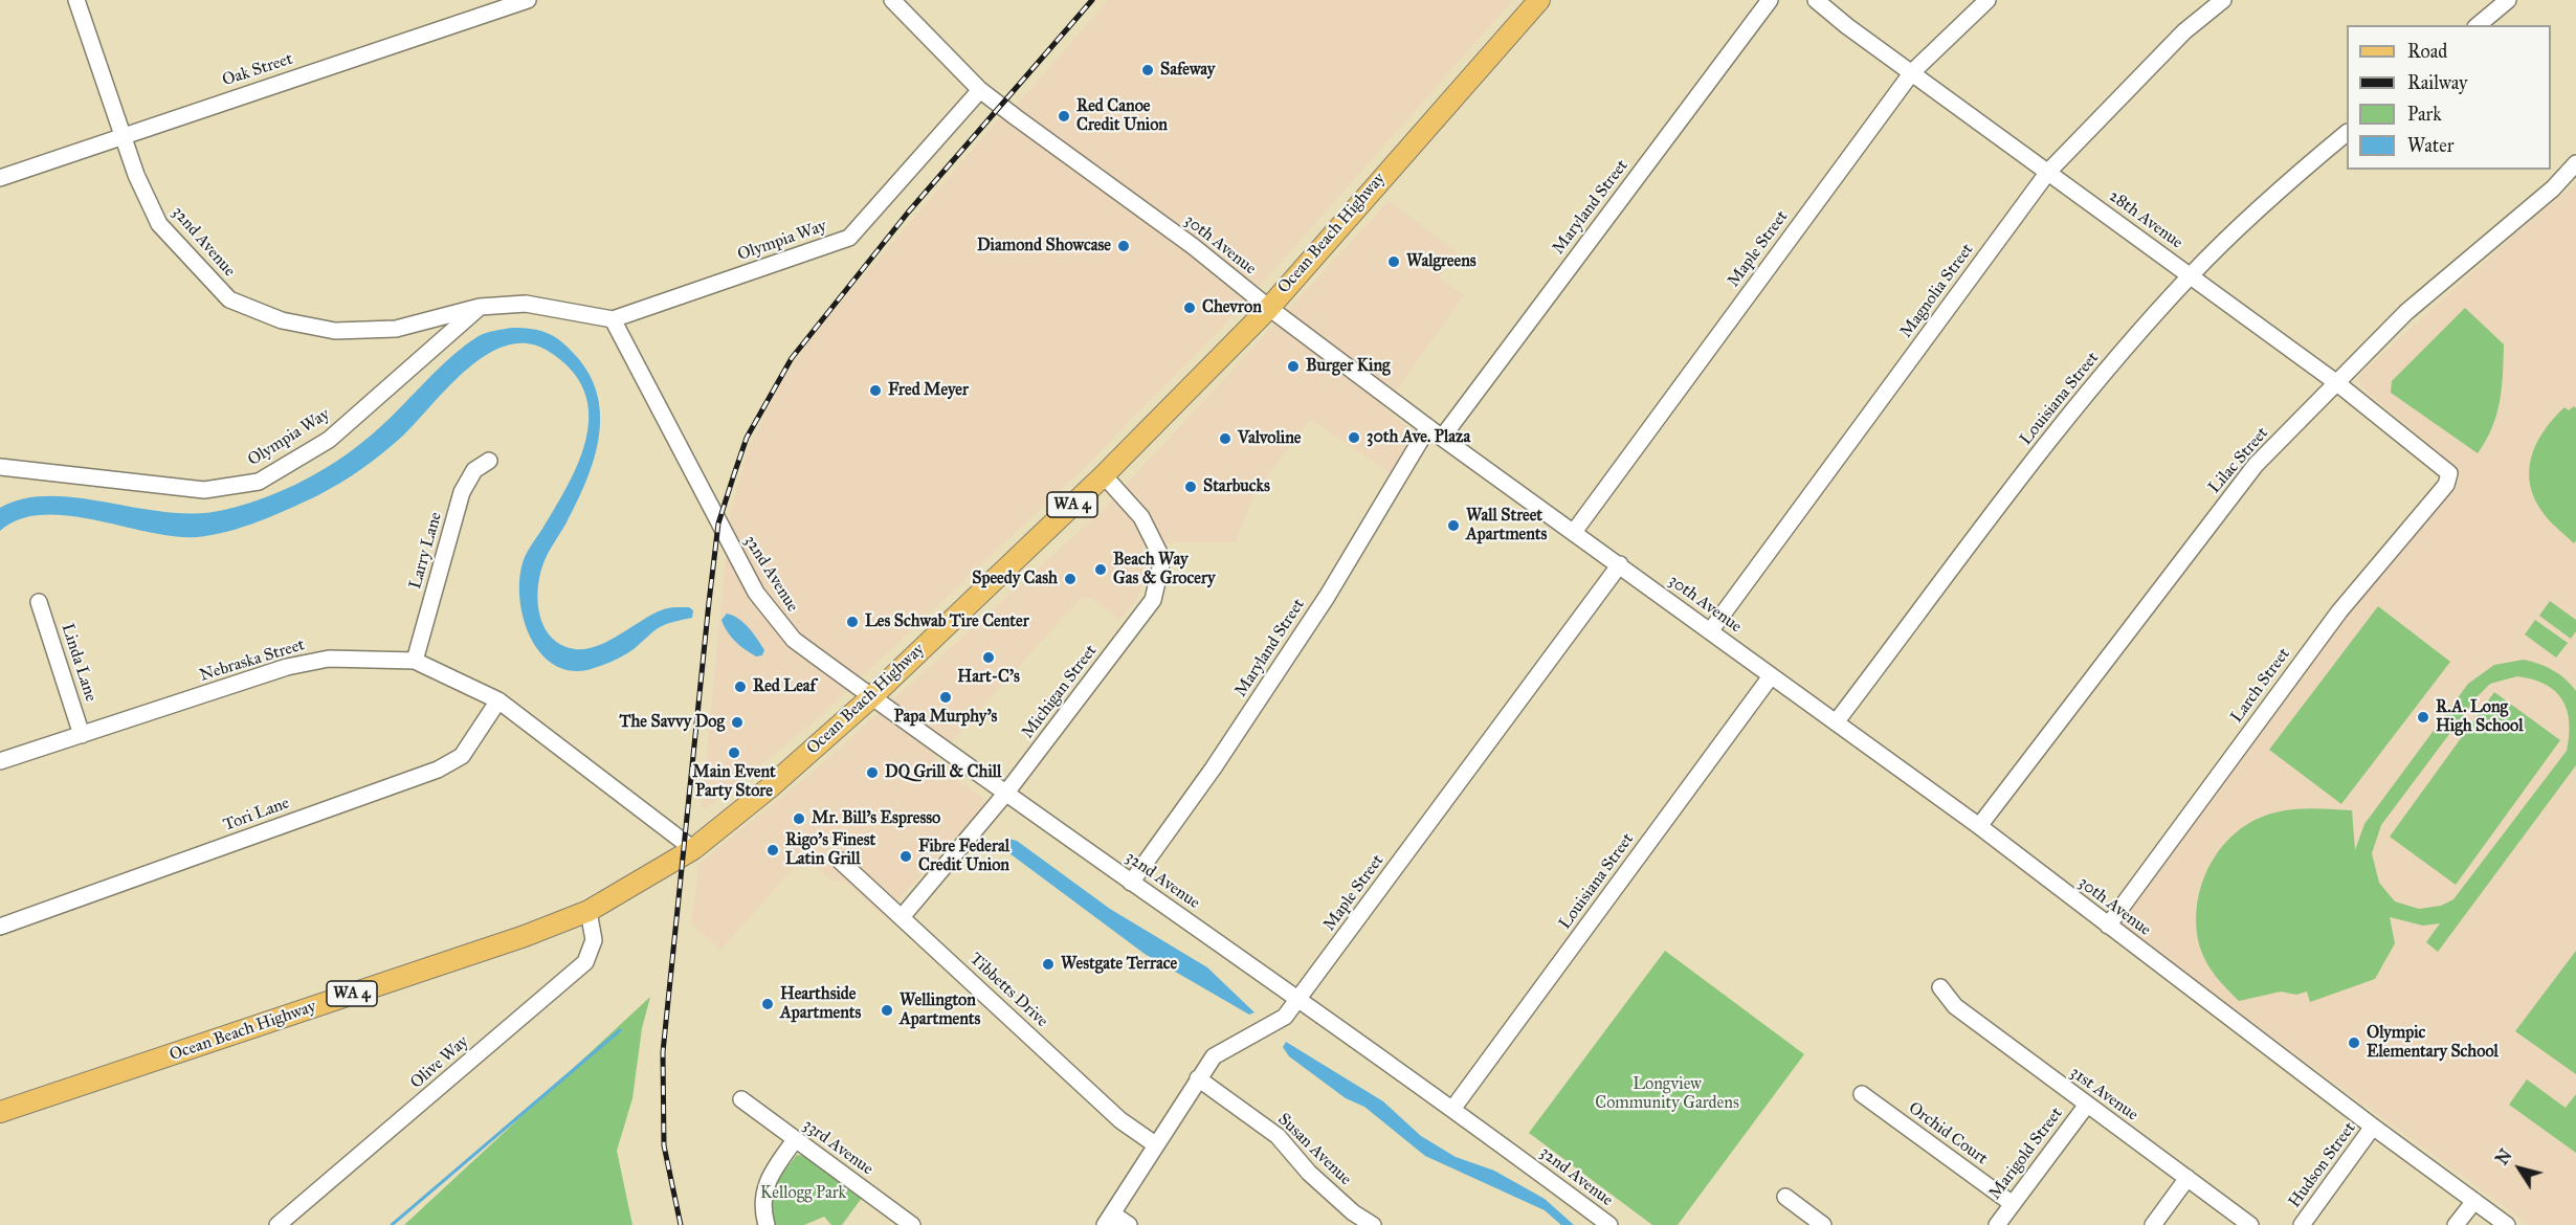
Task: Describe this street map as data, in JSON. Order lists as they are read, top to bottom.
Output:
{
  "streets": {
    "main road": ["Ocean Beach Highway", "WA 4"],
    "street": [
      "Oak Street",
      "Maryland Street",
      "28th Avenue",
      "Olympia Way",
      "32nd Avenue",
      "30th Avenue",
      "Maple Street",
      "Magnolia Street",
      "Louisiana Street",
      "Lilac Street",
      "Larry Lane",
      "Nebraska Street",
      "Linda Lane",
      "Larch Street",
      "Michigan Street",
      "Tori Lane",
      "Tibbetts Drive",
      "Olive Way",
      "31st Avenue",
      "Orchid Court",
      "33rd Avenue",
      "Susan Avenue",
      "Marigold Street",
      "Hudson Street"
    ]
  },
  "crossings": [
    ["Oak Street", "32nd Avenue"],
    ["Maryland Street", "32nd Avenue"],
    ["Maryland Street", "30th Avenue"],
    ["28th Avenue", "Maple Street"],
    ["28th Avenue", "Magnolia Street"],
    ["28th Avenue", "Louisiana Street"],
    ["28th Avenue", "Lilac Street"],
    ["28th Avenue", "Larch Street"],
    ["Ocean Beach Highway", "32nd Avenue"],
    ["Ocean Beach Highway", "30th Avenue"],
    ["Ocean Beach Highway", "Nebraska Street"],
    ["Ocean Beach Highway", "Michigan Street"],
    ["Ocean Beach Highway", "Olive Way"],
    ["Olympia Way", "32nd Avenue"],
    ["Olympia Way", "30th Avenue"],
    ["32nd Avenue", "Maple Street"],
    ["32nd Avenue", "Louisiana Street"],
    ["32nd Avenue", "Michigan Street"],
    ["30th Avenue", "Maple Street"],
    ["30th Avenue", "Magnolia Street"],
    ["30th Avenue", "Louisiana Street"],
    ["30th Avenue", "Lilac Street"],
    ["30th Avenue", "Larch Street"],
    ["30th Avenue", "Hudson Street"],
    ["Maple Street", "Tibbetts Drive"],
    ["Maple Street", "Susan Avenue"],
    ["Larry Lane", "Nebraska Street"],
    ["Nebraska Street", "Linda Lane"],
    ["Nebraska Street", "Tori Lane"],
    ["Michigan Street", "Tibbetts Drive"],
    ["31st Avenue", "Marigold Street"],
    ["Orchid Court", "Marigold Street"]
  ],
  "parks": ["Longview Community Gardens", "Kellogg Park"],
  "places": [
    "Safeway",
    "Red Canoe Credit Union",
    "Diamond Showcase",
    "Walgreens",
    "Chevron",
    "Burger King",
    "Fred Meyer",
    "30th Ave. Plaza",
    "Valvoline",
    "Starbucks",
    "Wall Street Apartments",
    "Beach Way Gas & Grocery",
    "Speedy Cash",
    "Les Schwab Tire Center",
    "Hart-C's",
    "Red Leaf",
    "Papa Murphy's",
    "R.A. Long High School",
    "The Savvy Dog",
    "Main Event Party Store",
    "DQ Grill & Chill",
    "Mr. Bill's Espresso",
    "Rigo's Finest Latin Grill",
    "Fibre Federal Credit Union",
    "Westgate Terrace",
    "Hearthside Apartments",
    "Wellington Apartments",
    "Olympic Elementary School"
  ],
  "legend": [
    "Road",
    "Railway",
    "Park",
    "Water"
  ],
  "north": "top left"
}
